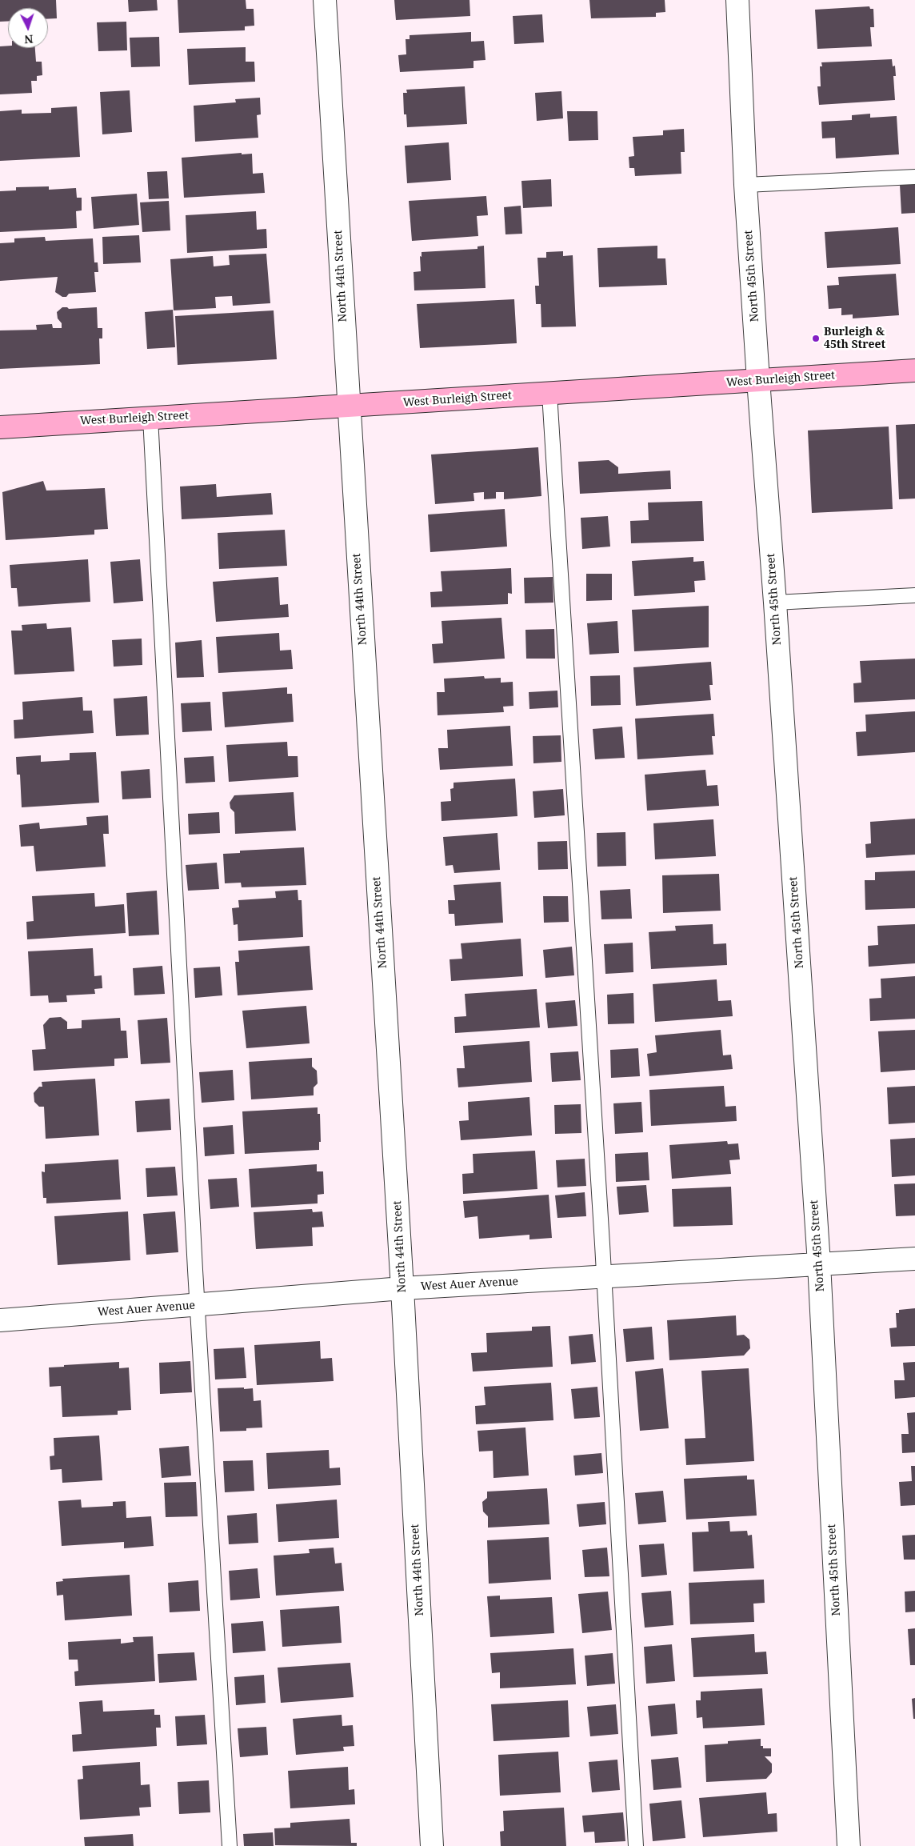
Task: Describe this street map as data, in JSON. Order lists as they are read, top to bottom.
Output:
{
  "streets": {
    "main road": ["West Burleigh Street"],
    "street": ["North 44th Street", "North 45th Street", "West Auer Avenue"]
  },
  "crossings": [
    ["North 44th Street", "West Burleigh Street"],
    ["North 44th Street", "West Auer Avenue"],
    ["North 45th Street", "West Burleigh Street"],
    ["North 45th Street", "West Auer Avenue"]
  ],
  "places": ["Burleigh & 45th Street"],
  "north": "bottom"
}
